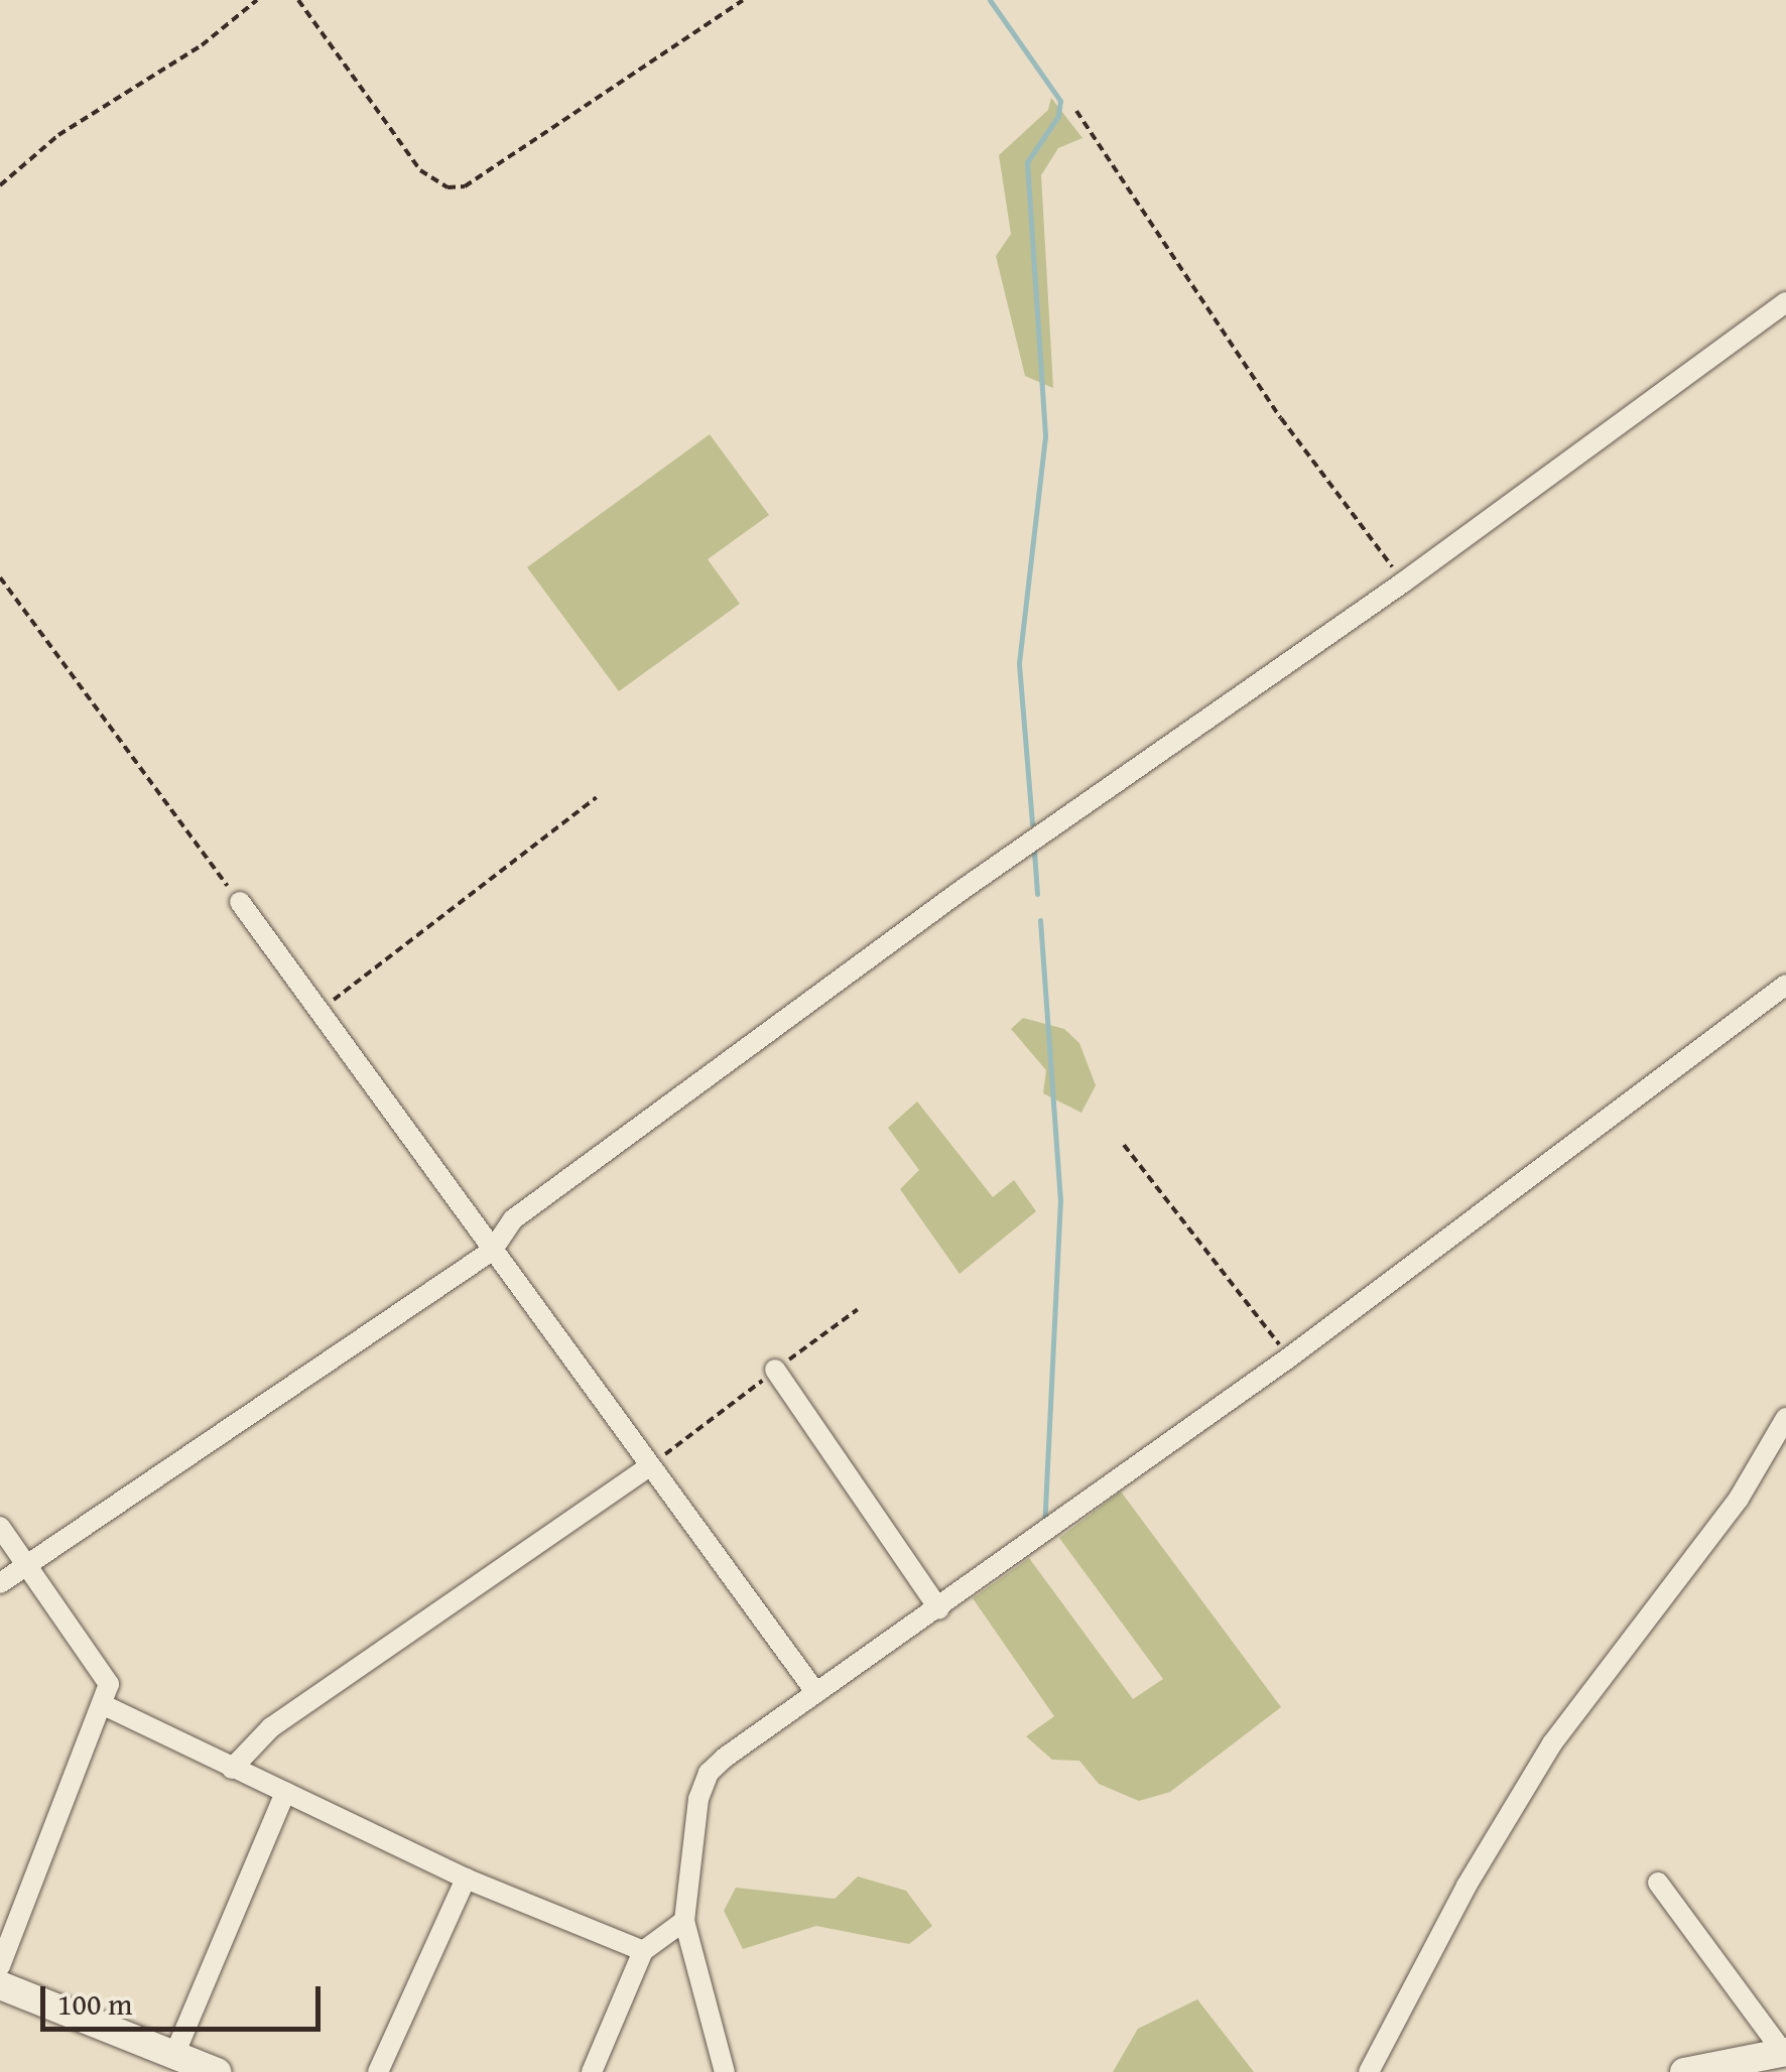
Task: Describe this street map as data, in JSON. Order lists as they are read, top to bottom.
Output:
{
  "scale_bar": "100 m"
}
